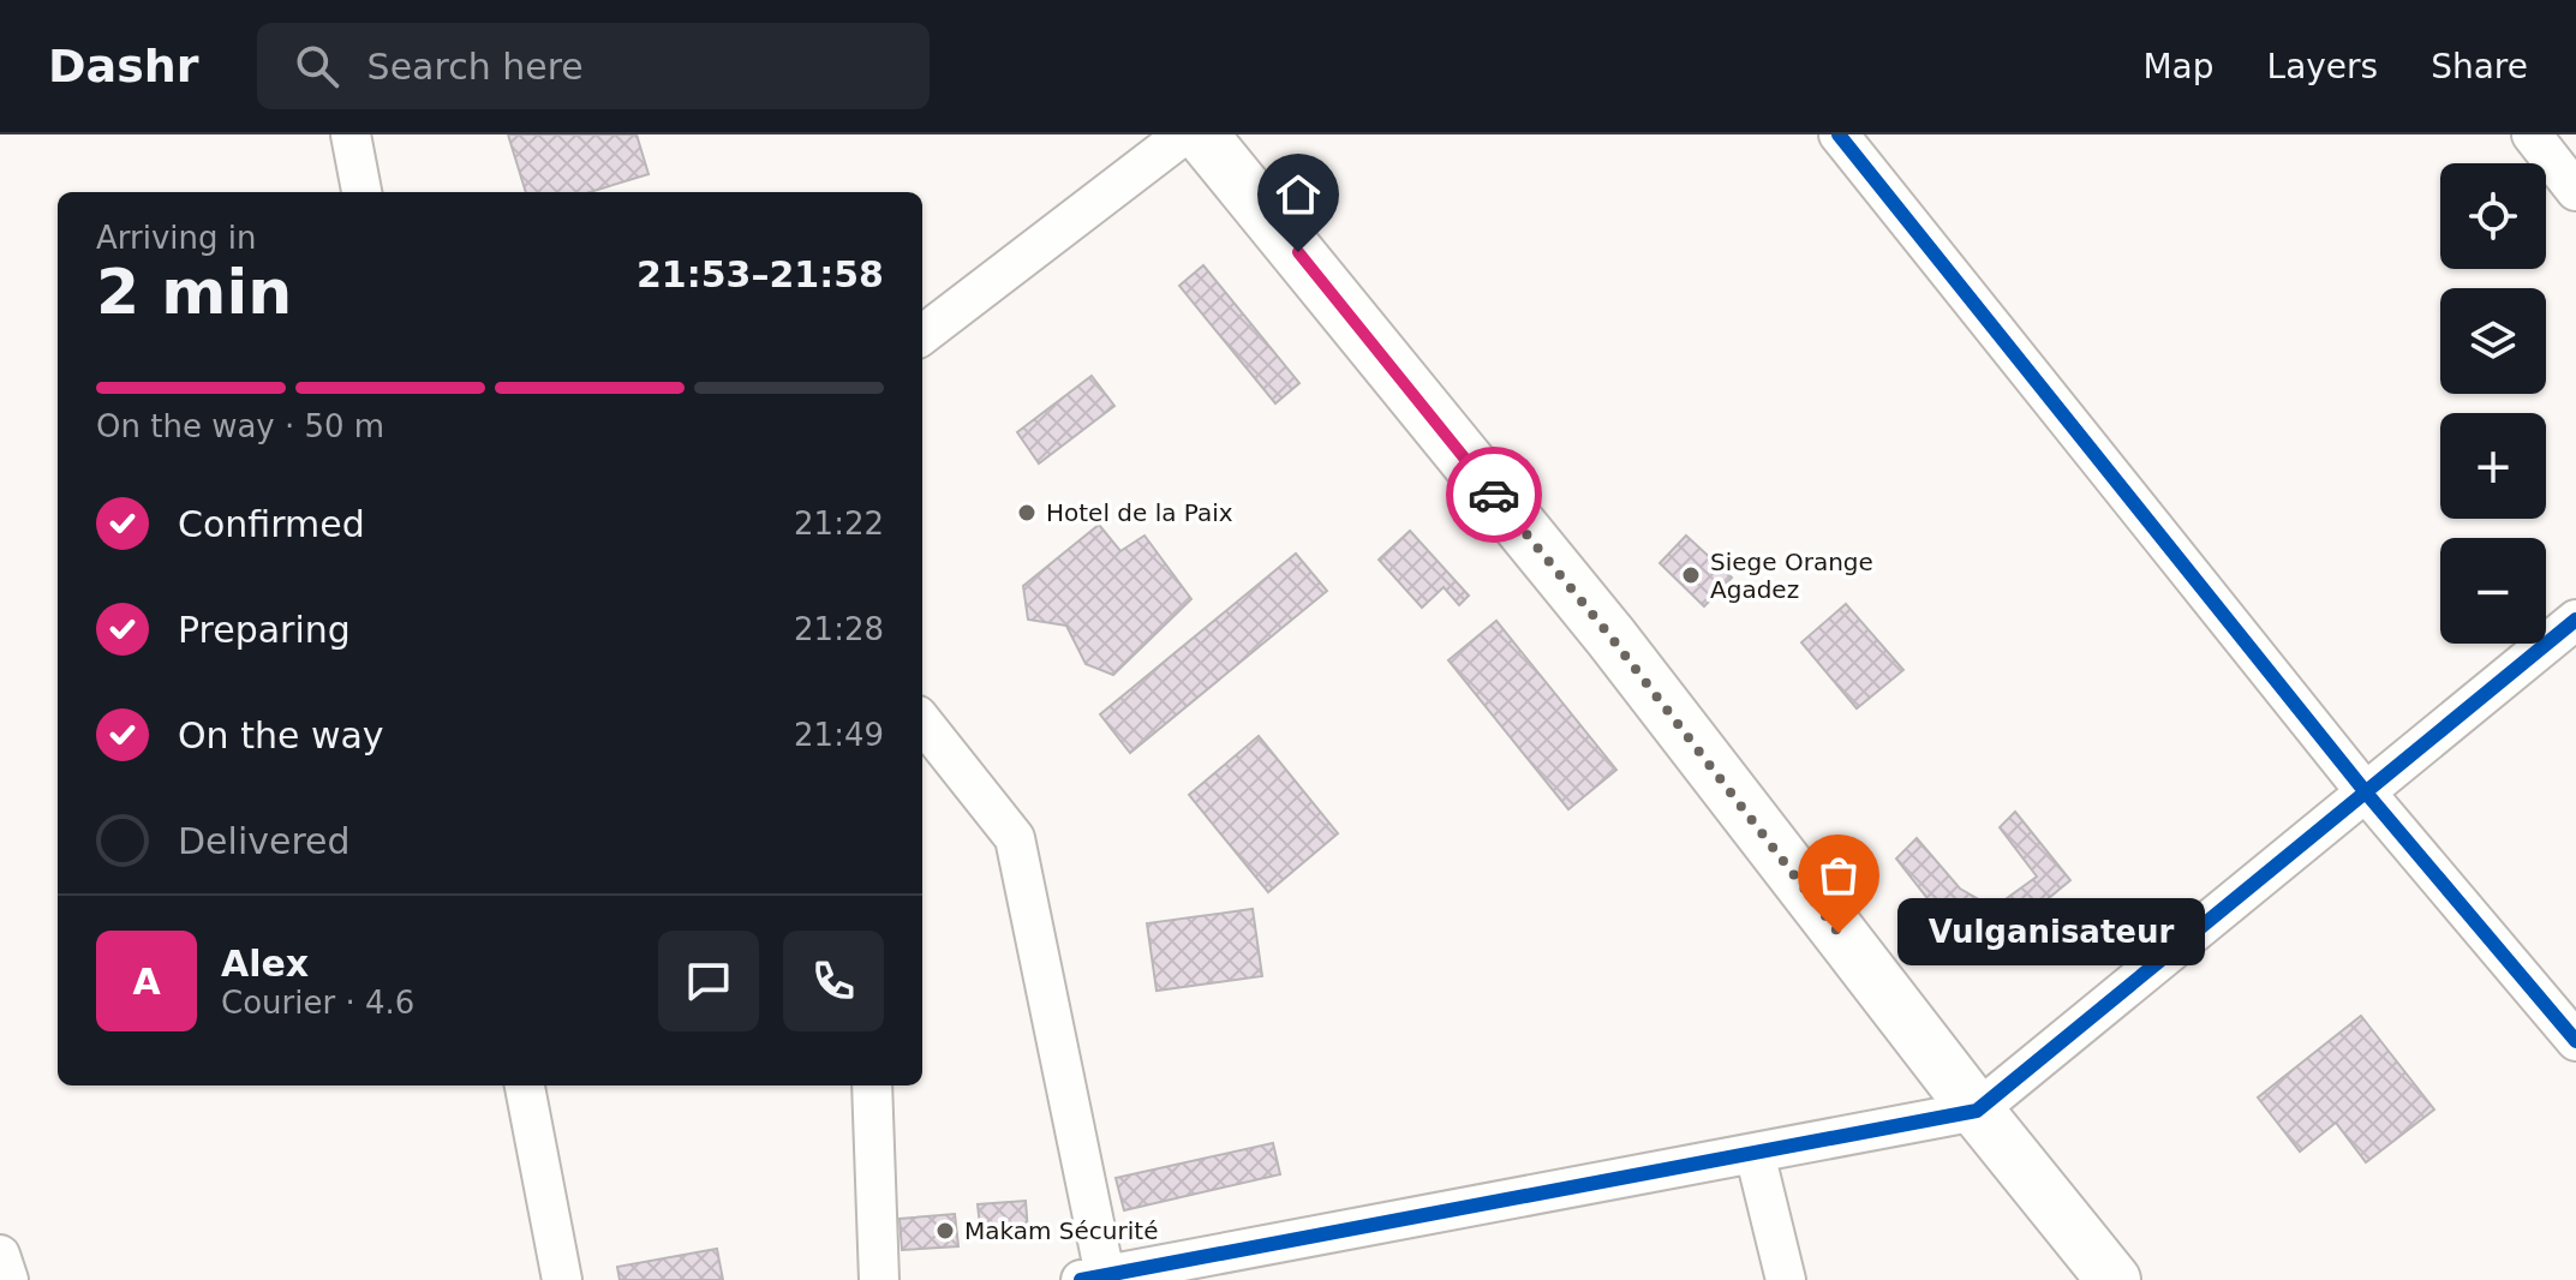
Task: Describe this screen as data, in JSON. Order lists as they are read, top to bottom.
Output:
{
  "places": [
    "Hotel de la Paix",
    "Siege Orange Agadez",
    "Vulganisateur",
    "Makam Sécurité"
  ],
  "page": {
    "header": "Dashr",
    "search": "Search here",
    "nav": ["Map", "Layers", "Share"],
    "map_buttons": ["+", "−"],
    "heading": ["2 min", "Arriving in", "21:53–21:58"],
    "panel": ["Alex", "Courier · 4.6"],
    "bar": "On the way · 50 m",
    "list": [
      ["Confirmed", "21:22"],
      ["Preparing", "21:28"],
      ["On the way", "21:49"],
      "Delivered"
    ],
    "bubble": "Vulganisateur",
    "round": "A"
  }
}
